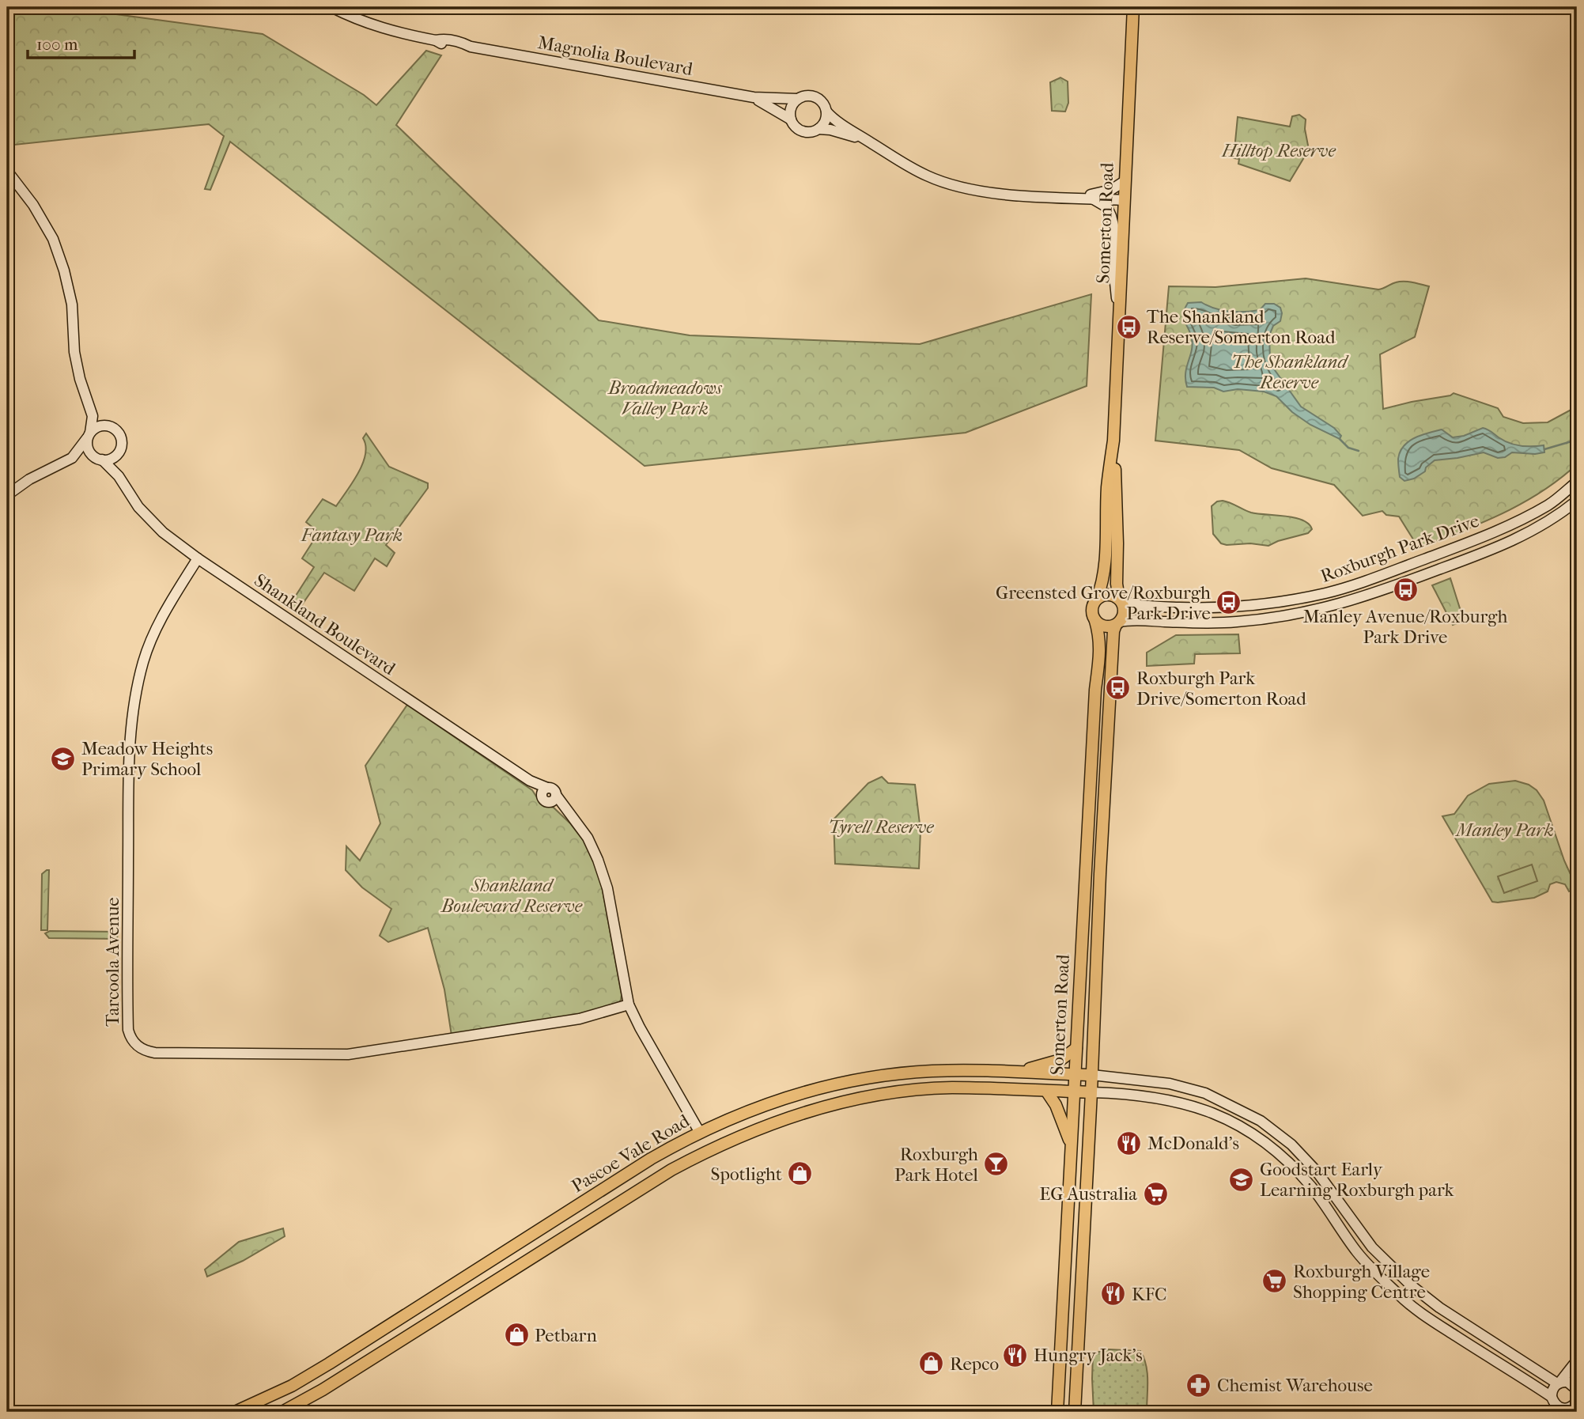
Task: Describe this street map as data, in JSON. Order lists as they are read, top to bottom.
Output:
{
  "streets": {
    "main road": ["Somerton Road", "Pascoe Vale Road"],
    "street": [
      "Magnolia Boulevard",
      "Roxburgh Park Drive",
      "Shankland Boulevard",
      "Tarcoola Avenue"
    ]
  },
  "crossings": [
    ["Somerton Road", "Roxburgh Park Drive"],
    ["Somerton Road", "Pascoe Vale Road"],
    ["Shankland Boulevard", "Tarcoola Avenue"],
    ["Shankland Boulevard", "Pascoe Vale Road"]
  ],
  "parks": [
    "Hilltop Reserve",
    "The Shankland Reserve",
    "Broadmeadows Valley Park",
    "Fantasy Park",
    "Tyrell Reserve",
    "Manley Park",
    "Shankland Boulevard Reserve"
  ],
  "places": {
    "bus stop": [
      "The Shankland Reserve/Somerton Road",
      "Manley Avenue/Roxburgh Park Drive",
      "Greensted Grove/Roxburgh Park Drive",
      "Roxburgh Park Drive/Somerton Road"
    ],
    "school or university": ["Meadow Heights Primary School", "Goodstart Early Learning Roxburgh park"],
    "restaurant": ["McDonald's", "KFC", "Hungry Jack's"],
    "bar": ["Roxburgh Park Hotel"],
    "shop": ["Spotlight", "Petbarn", "Repco"],
    "supermarket": ["EG Australia", "Roxburgh Village Shopping Centre"],
    "pharmacy": ["Chemist Warehouse"]
  },
  "scale_bar": "100 m"
}
